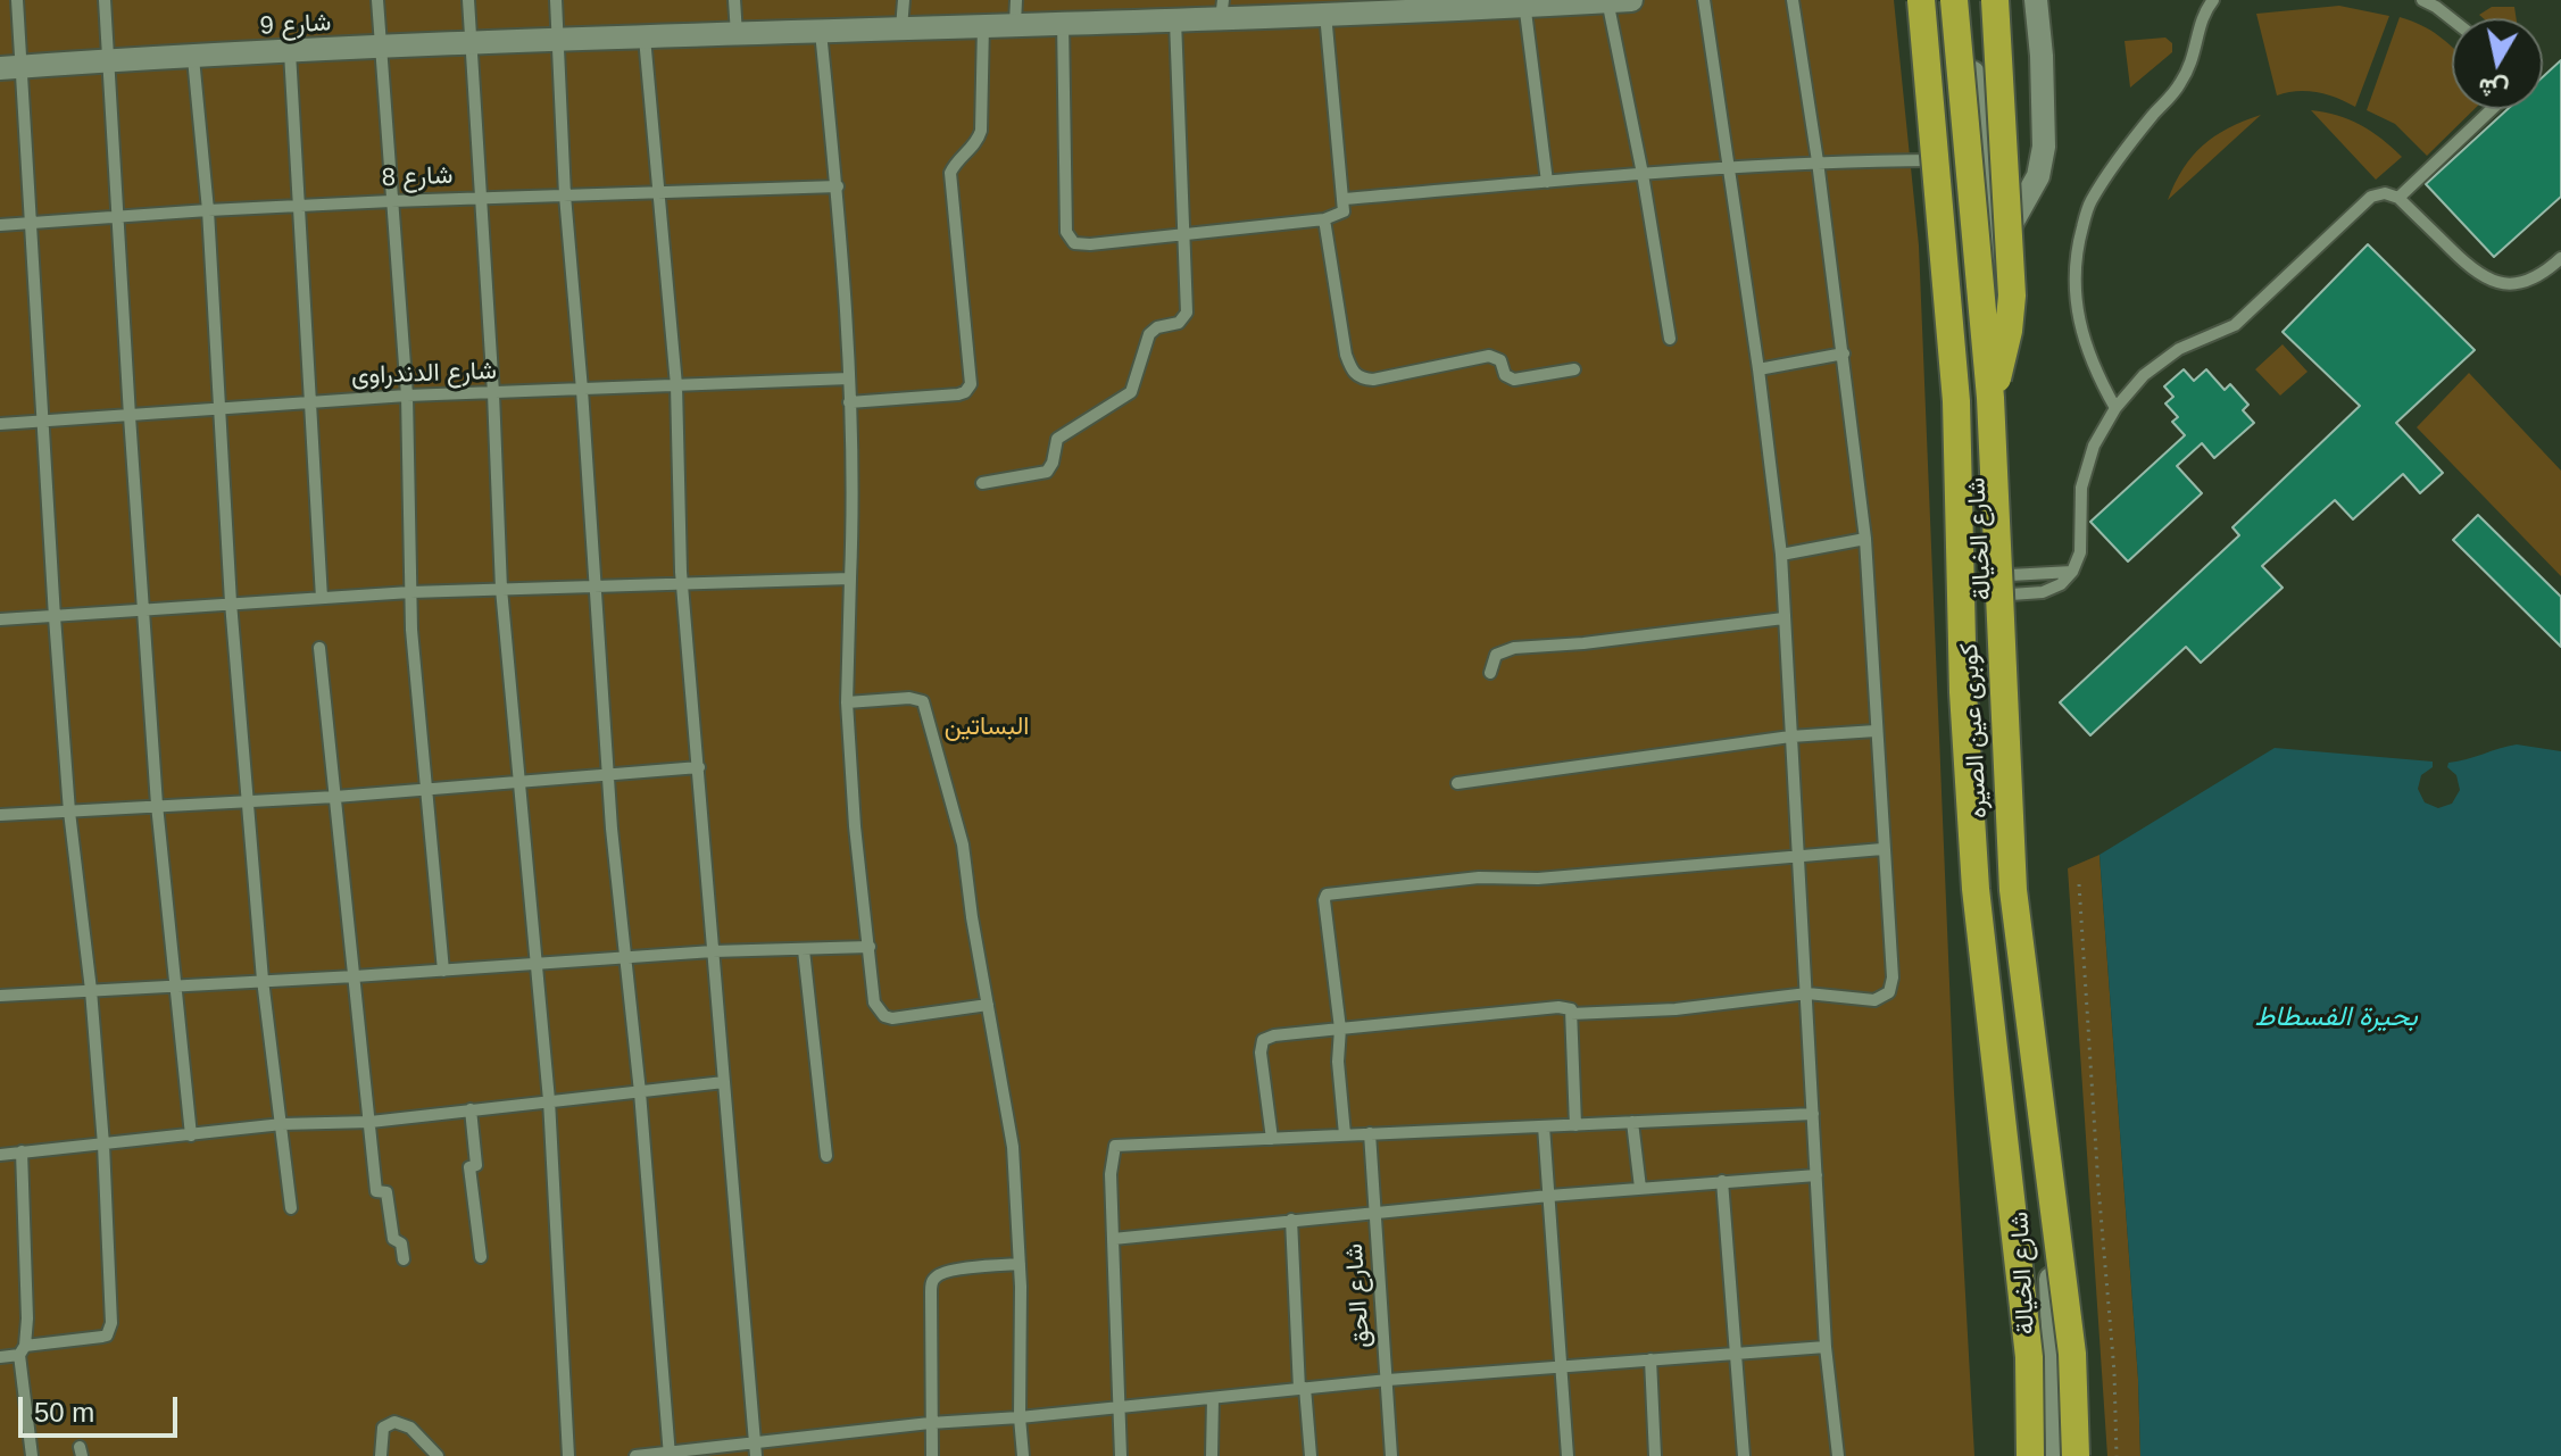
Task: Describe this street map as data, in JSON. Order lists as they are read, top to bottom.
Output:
{
  "streets": {
    "highway": ["كوبرى عين الصيره"],
    "street": ["شارع 9", "شارع الخيالة"],
    "lane": ["شارع 8", "شارع الدندراوى", "شارع الحق"]
  },
  "water": ["بحيرة الفسطاط"],
  "parks": ["البساتين"],
  "scale_bar": "50 m",
  "north": "bottom"
}
